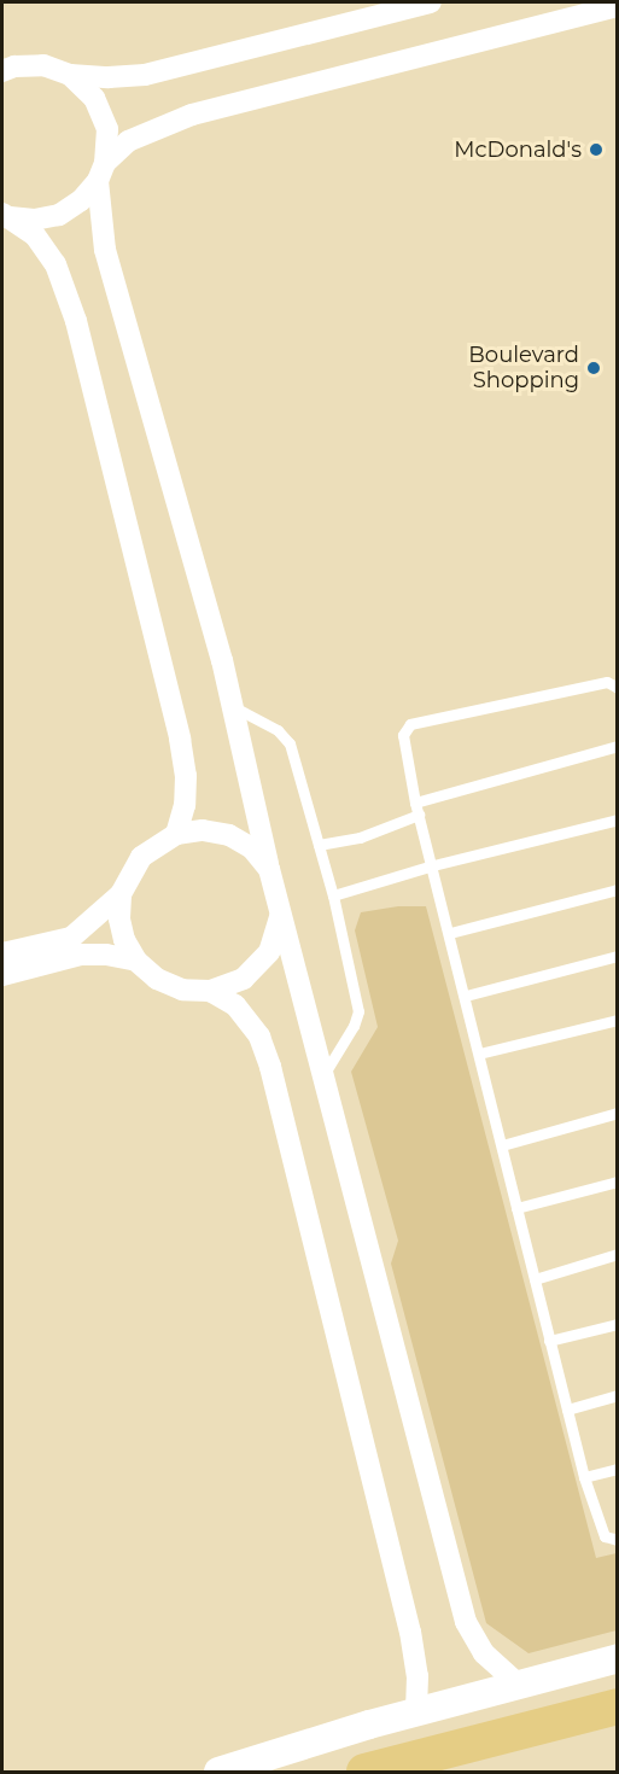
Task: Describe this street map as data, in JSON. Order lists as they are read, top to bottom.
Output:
{
  "places": ["McDonald's", "Boulevard Shopping"]
}
